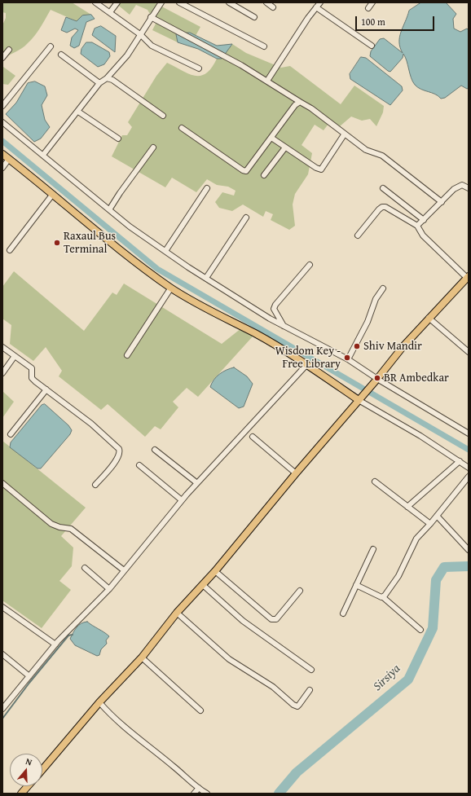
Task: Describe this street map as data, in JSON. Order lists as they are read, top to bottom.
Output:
{
  "water": ["Sirsiya"],
  "places": [
    "Raxaul Bus Terminal",
    "Shiv Mandir",
    "Wisdom Key - Free Library",
    "BR Ambedkar"
  ],
  "scale_bar": "100 m",
  "north": "top"
}
